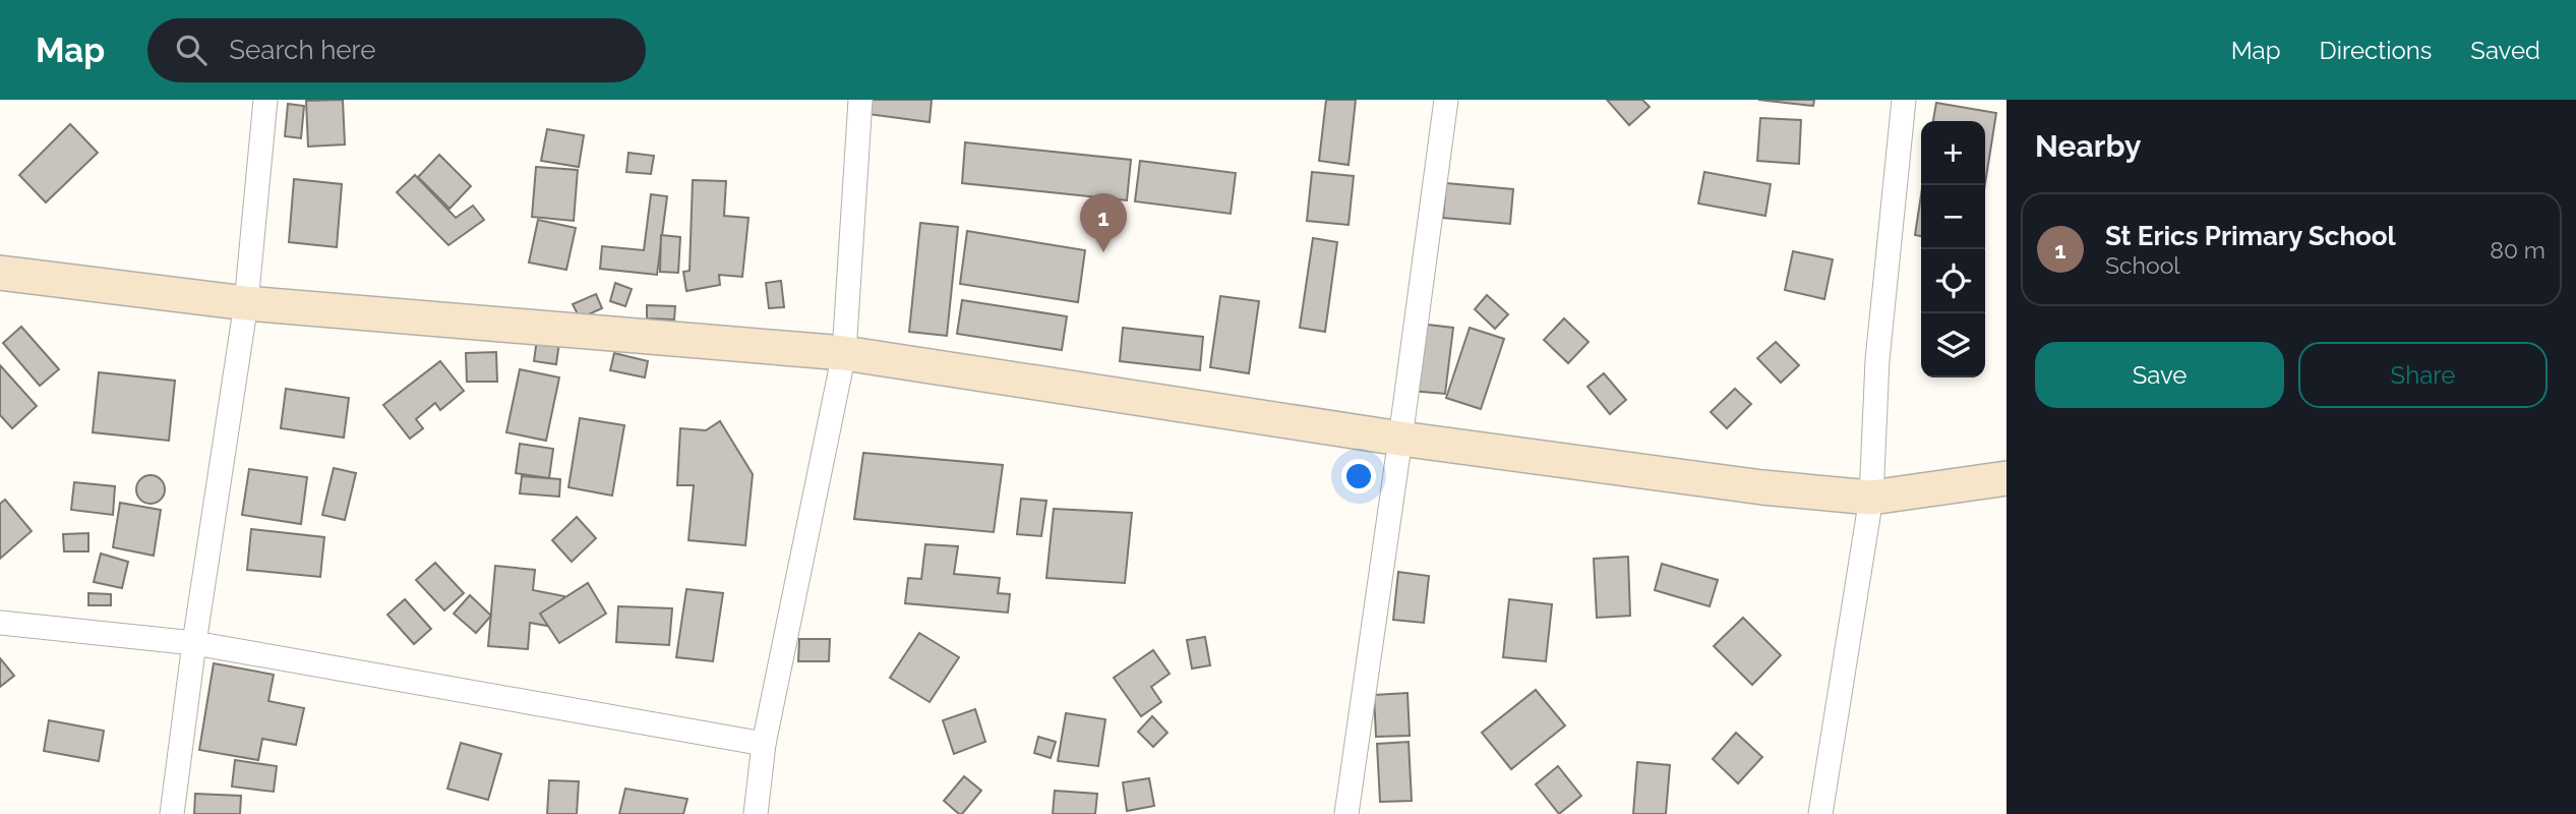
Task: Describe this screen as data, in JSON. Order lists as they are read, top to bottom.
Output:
{
  "page": {
    "header": "Map",
    "search": "Search here",
    "nav": ["Map", "Directions", "Saved"],
    "heading": "Nearby",
    "map_buttons": ["+", "−"],
    "list": [
      {
        "mark": "1",
        "name": "St Erics Primary School",
        "note": "School",
        "value": "80 m"
      }
    ],
    "pins": "1",
    "buttons": ["Save", "Share"]
  }
}
